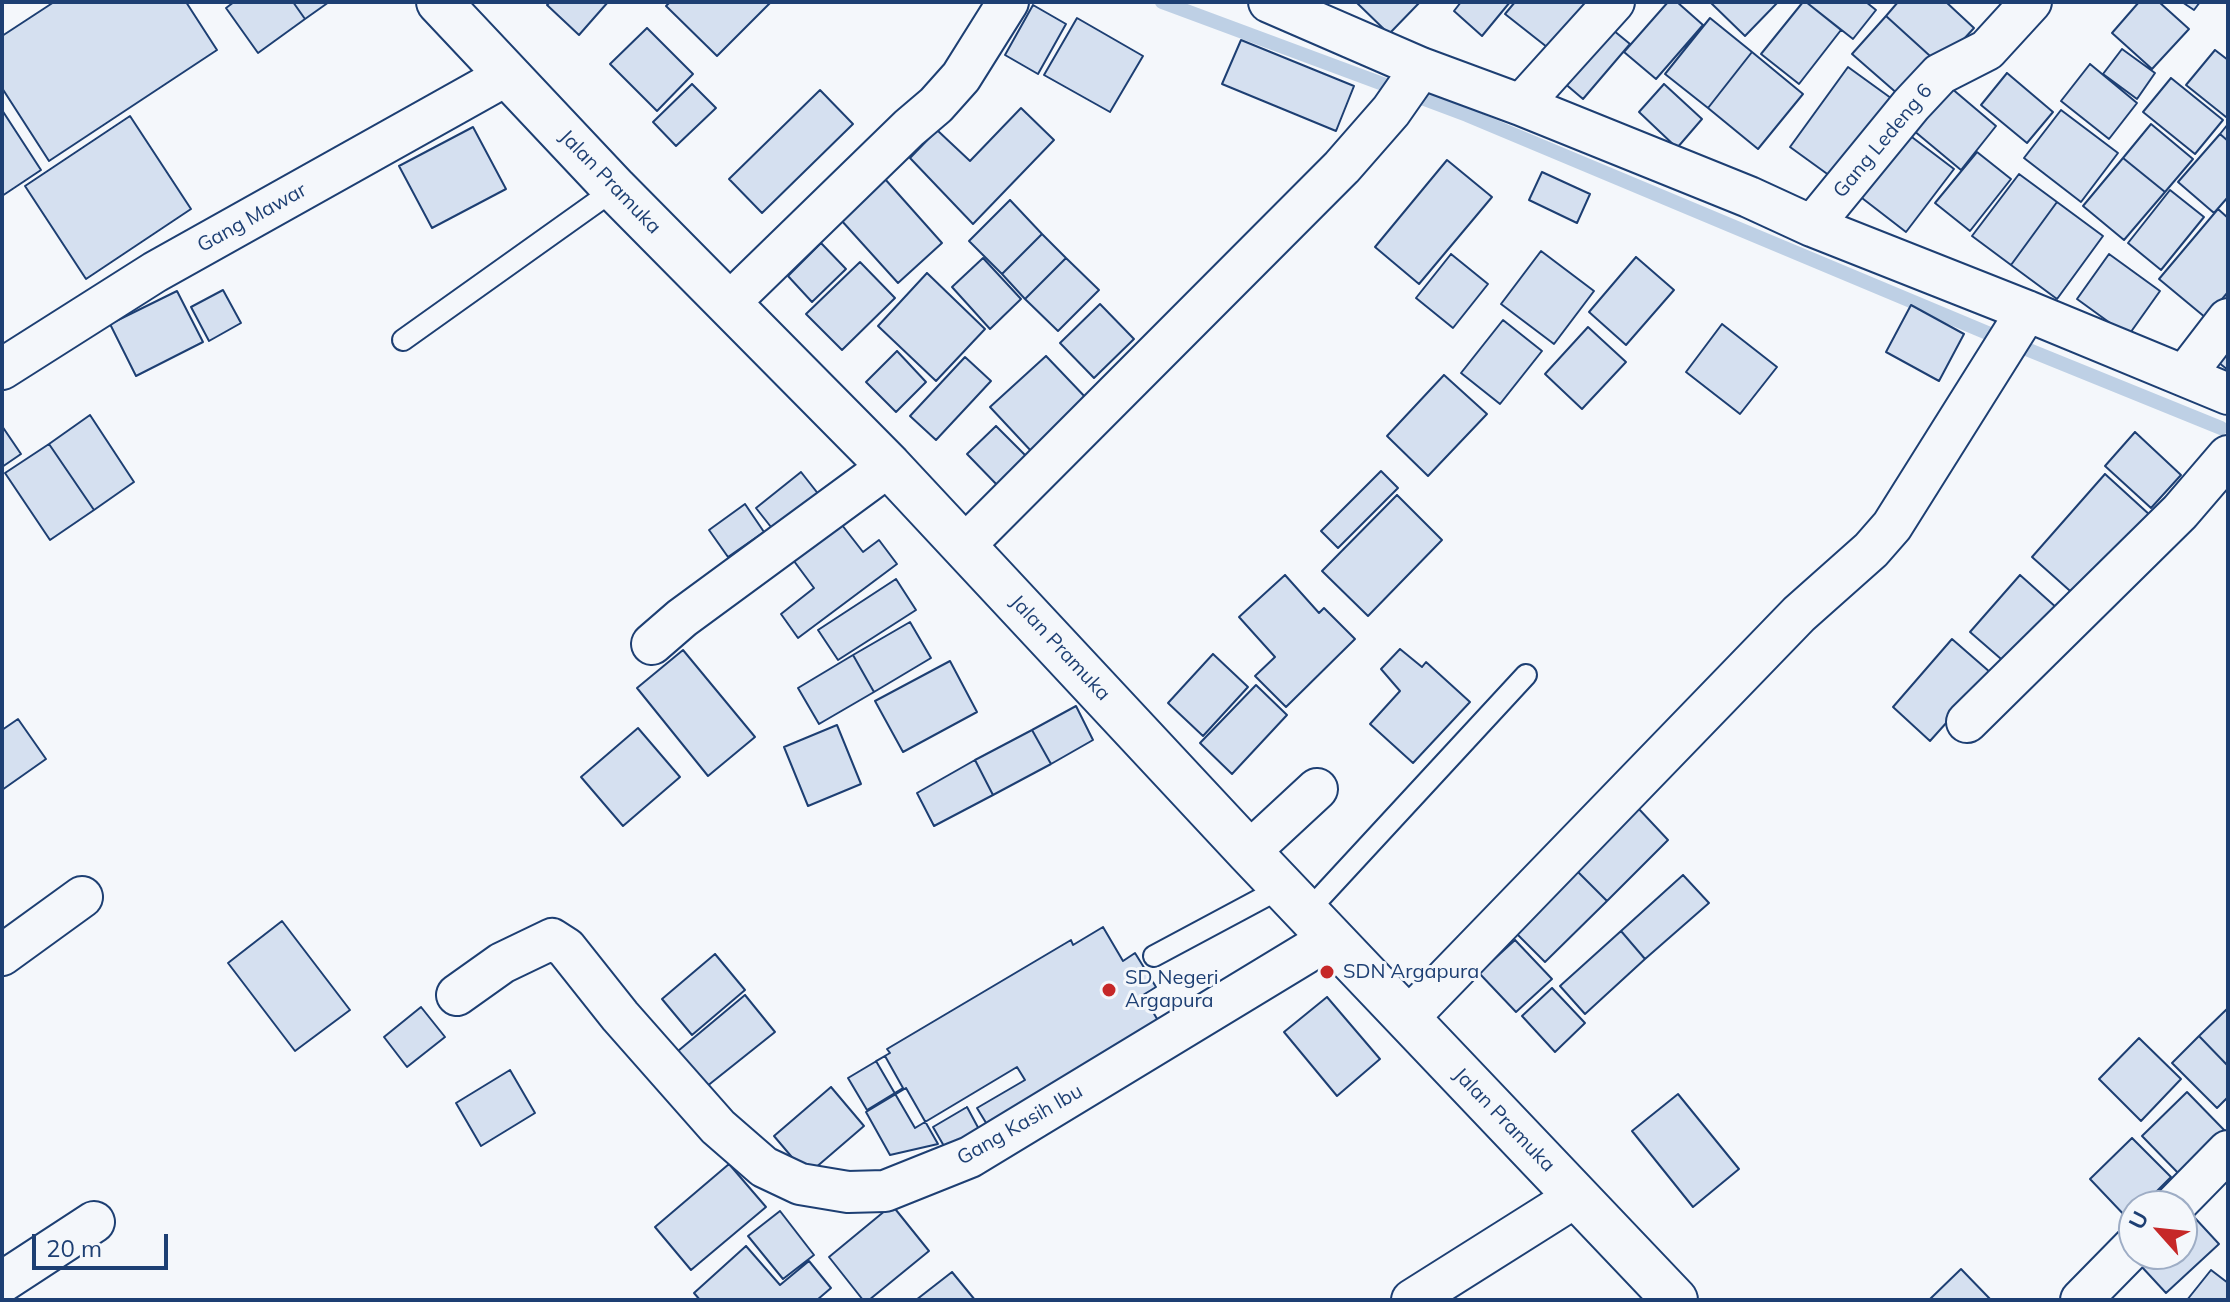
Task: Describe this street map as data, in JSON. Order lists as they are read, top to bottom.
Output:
{
  "streets": {
    "street": [
      "Gang Ledeng 6",
      "Jalan Pramuka",
      "Gang Mawar",
      "Gang Kasih Ibu"
    ]
  },
  "crossings": [
    ["Jalan Pramuka", "Gang Mawar"],
    ["Jalan Pramuka", "Gang Kasih Ibu"]
  ],
  "places": ["SDN Argapura", "SD Negeri Argapura"],
  "scale_bar": "20 m",
  "north": "top left"
}
